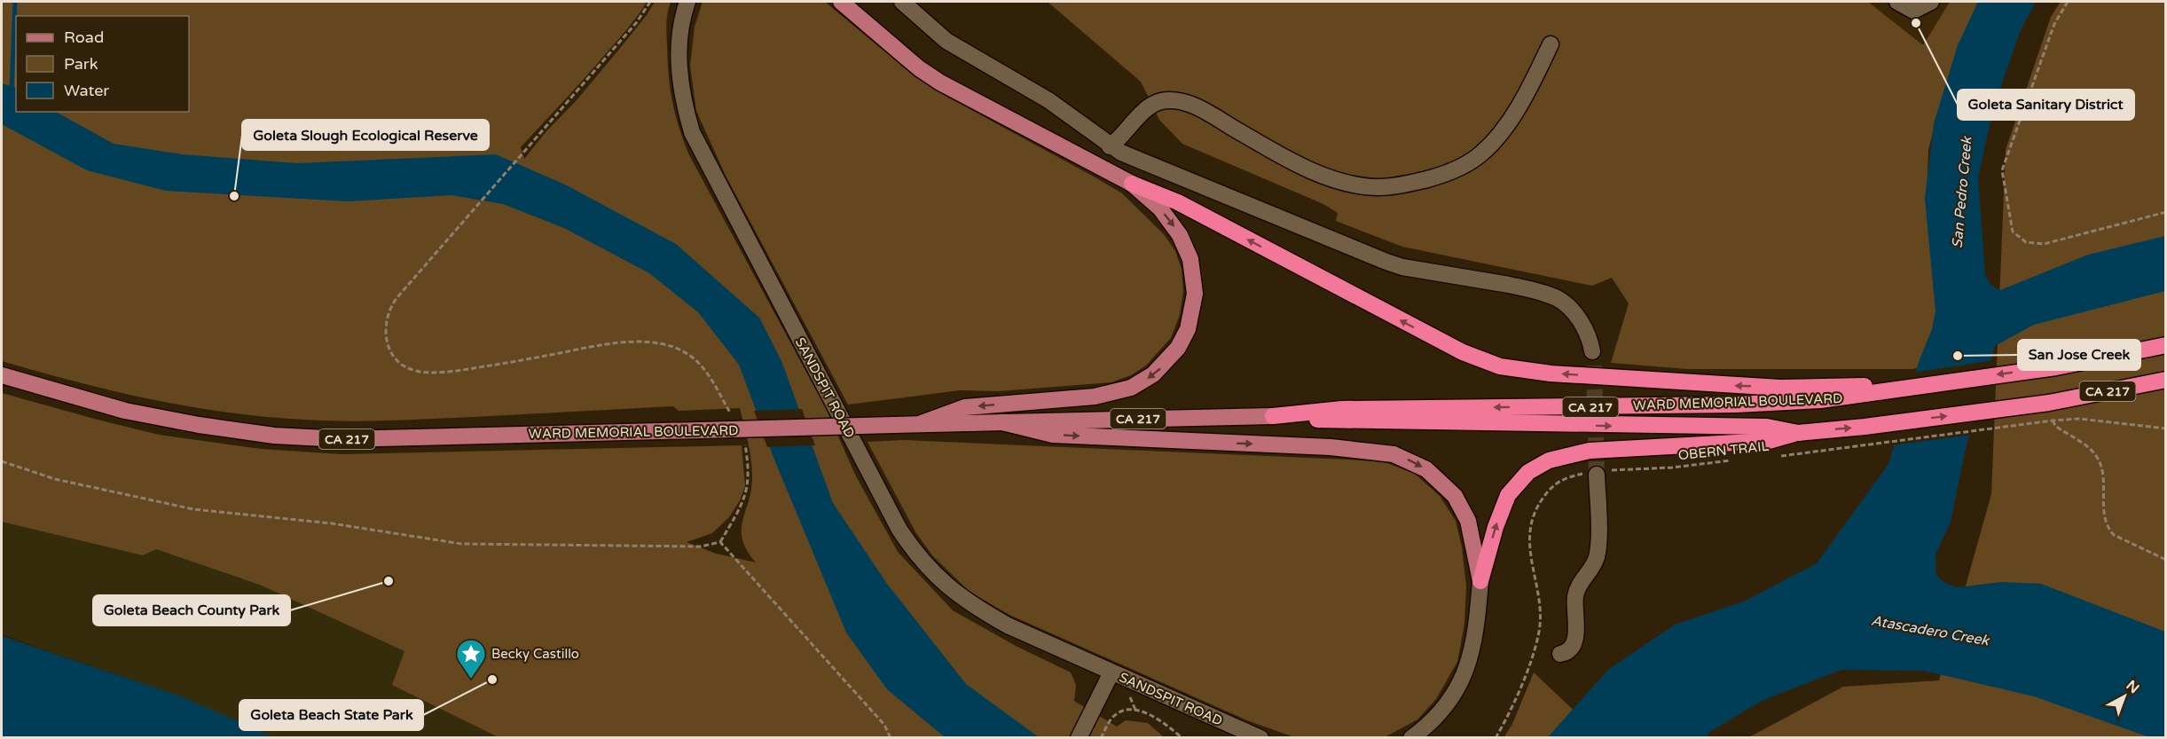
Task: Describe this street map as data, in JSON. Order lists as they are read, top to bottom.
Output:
{
  "streets": {
    "highway": ["CA 217", "WARD MEMORIAL BOULEVARD"],
    "street": ["SANDSPIT ROAD"],
    "path": ["OBERN TRAIL"]
  },
  "water": ["San Pedro Creek", "Atascadero Creek"],
  "places": {
    "other": [
      "Goleta Sanitary District",
      "Goleta Slough Ecological Reserve",
      "San Jose Creek",
      "Goleta Beach County Park",
      "Goleta Beach State Park"
    ],
    "place": ["Becky Castillo"]
  },
  "legend": ["Road", "Park", "Water"],
  "north": "top right"
}
